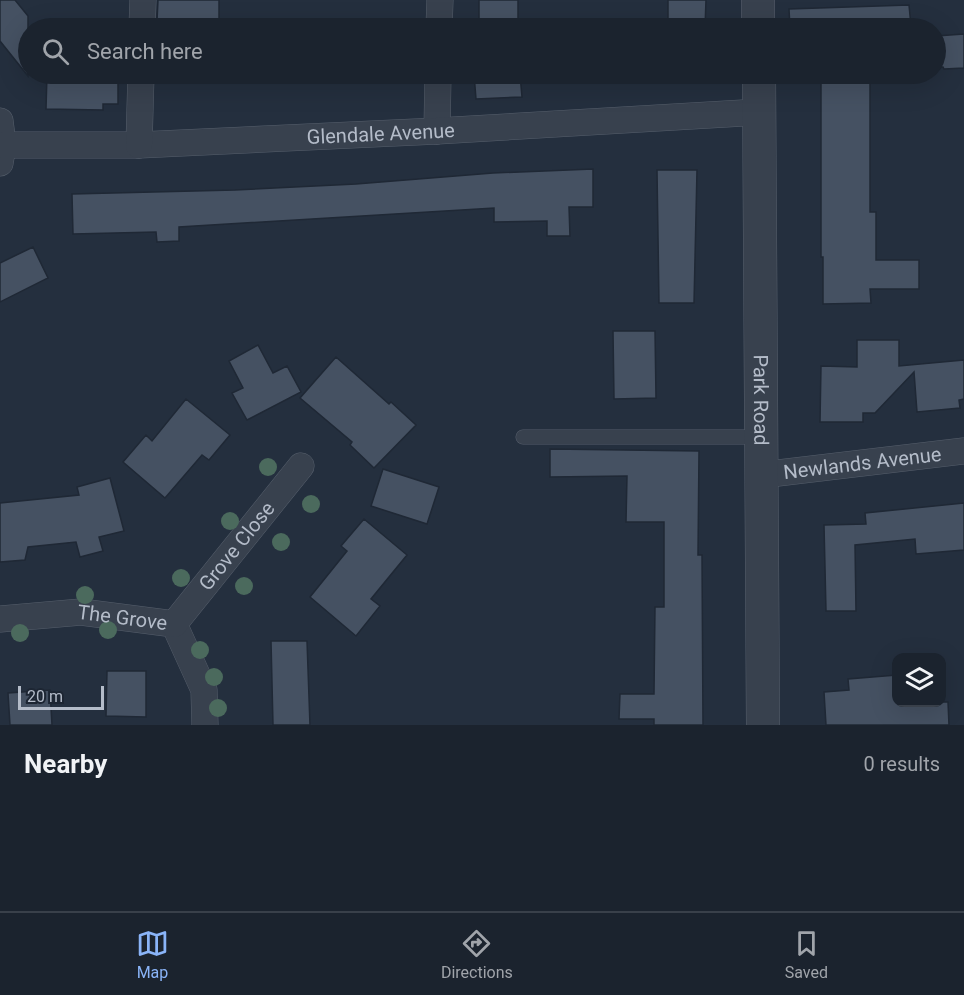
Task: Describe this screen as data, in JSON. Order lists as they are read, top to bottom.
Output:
{
  "streets": {
    "street": [
      "Glendale Avenue",
      "Park Road",
      "Newlands Avenue",
      "Grove Close",
      "The Grove"
    ]
  },
  "crossings": [
    ["Glendale Avenue", "Park Road"],
    ["Park Road", "Newlands Avenue"],
    ["Grove Close", "The Grove"]
  ],
  "scale_bar": "20 m",
  "page": {
    "search": "Search here",
    "scale": "20 m",
    "heading": ["Nearby", "0 results"],
    "nav": ["Map", "Directions", "Saved"]
  }
}
